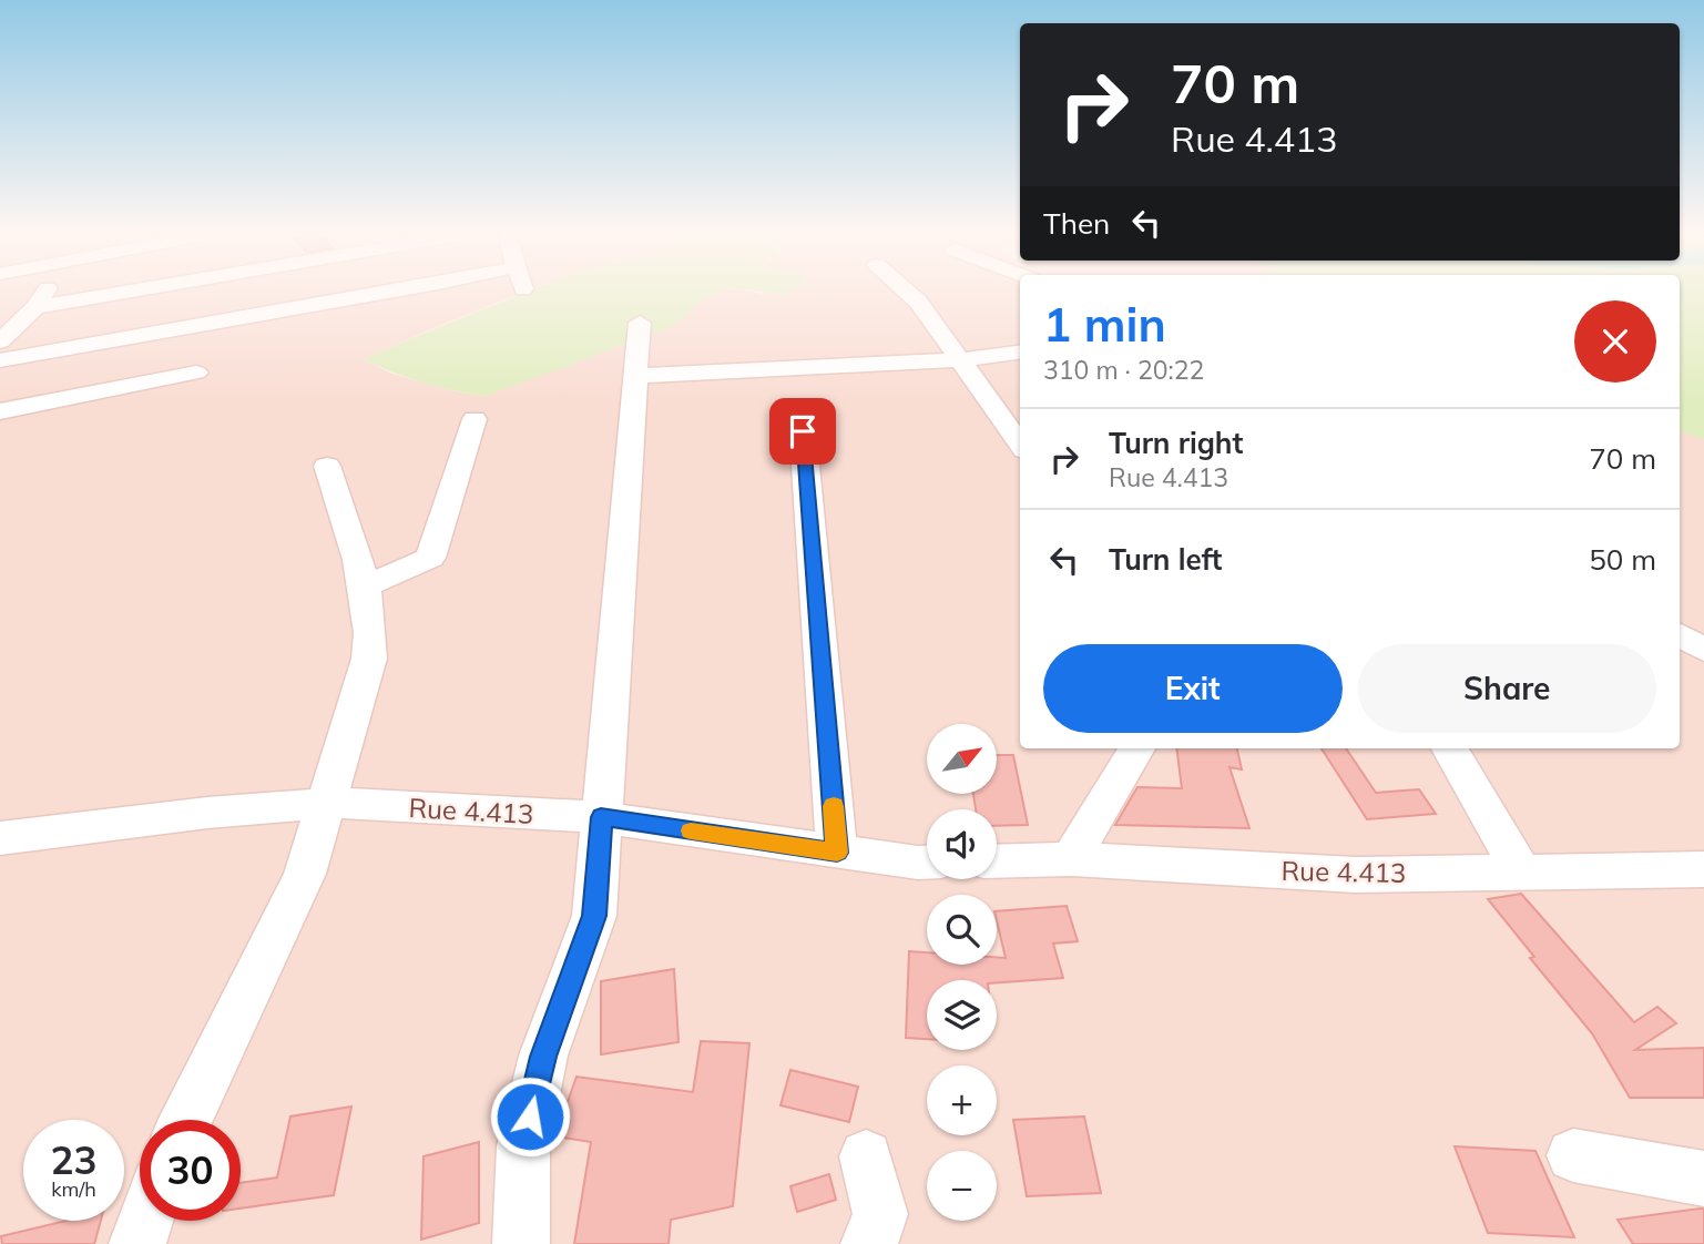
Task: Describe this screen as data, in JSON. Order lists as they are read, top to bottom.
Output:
{
  "streets": {
    "street": ["Rue 4.413"]
  },
  "north": "top right",
  "page": {
    "turn": ["70 m", "Rue 4.413"],
    "then": "Then",
    "heading": ["1 min", "310 m · 20:22"],
    "list": [
      {
        "name": "Turn right",
        "note": "Rue 4.413",
        "value": "70 m"
      },
      {
        "name": "Turn left",
        "value": "50 m"
      }
    ],
    "buttons": ["Exit", "Share"],
    "map_buttons": ["+", "−"],
    "speed": "23 km/h",
    "limit": "30"
  }
}
